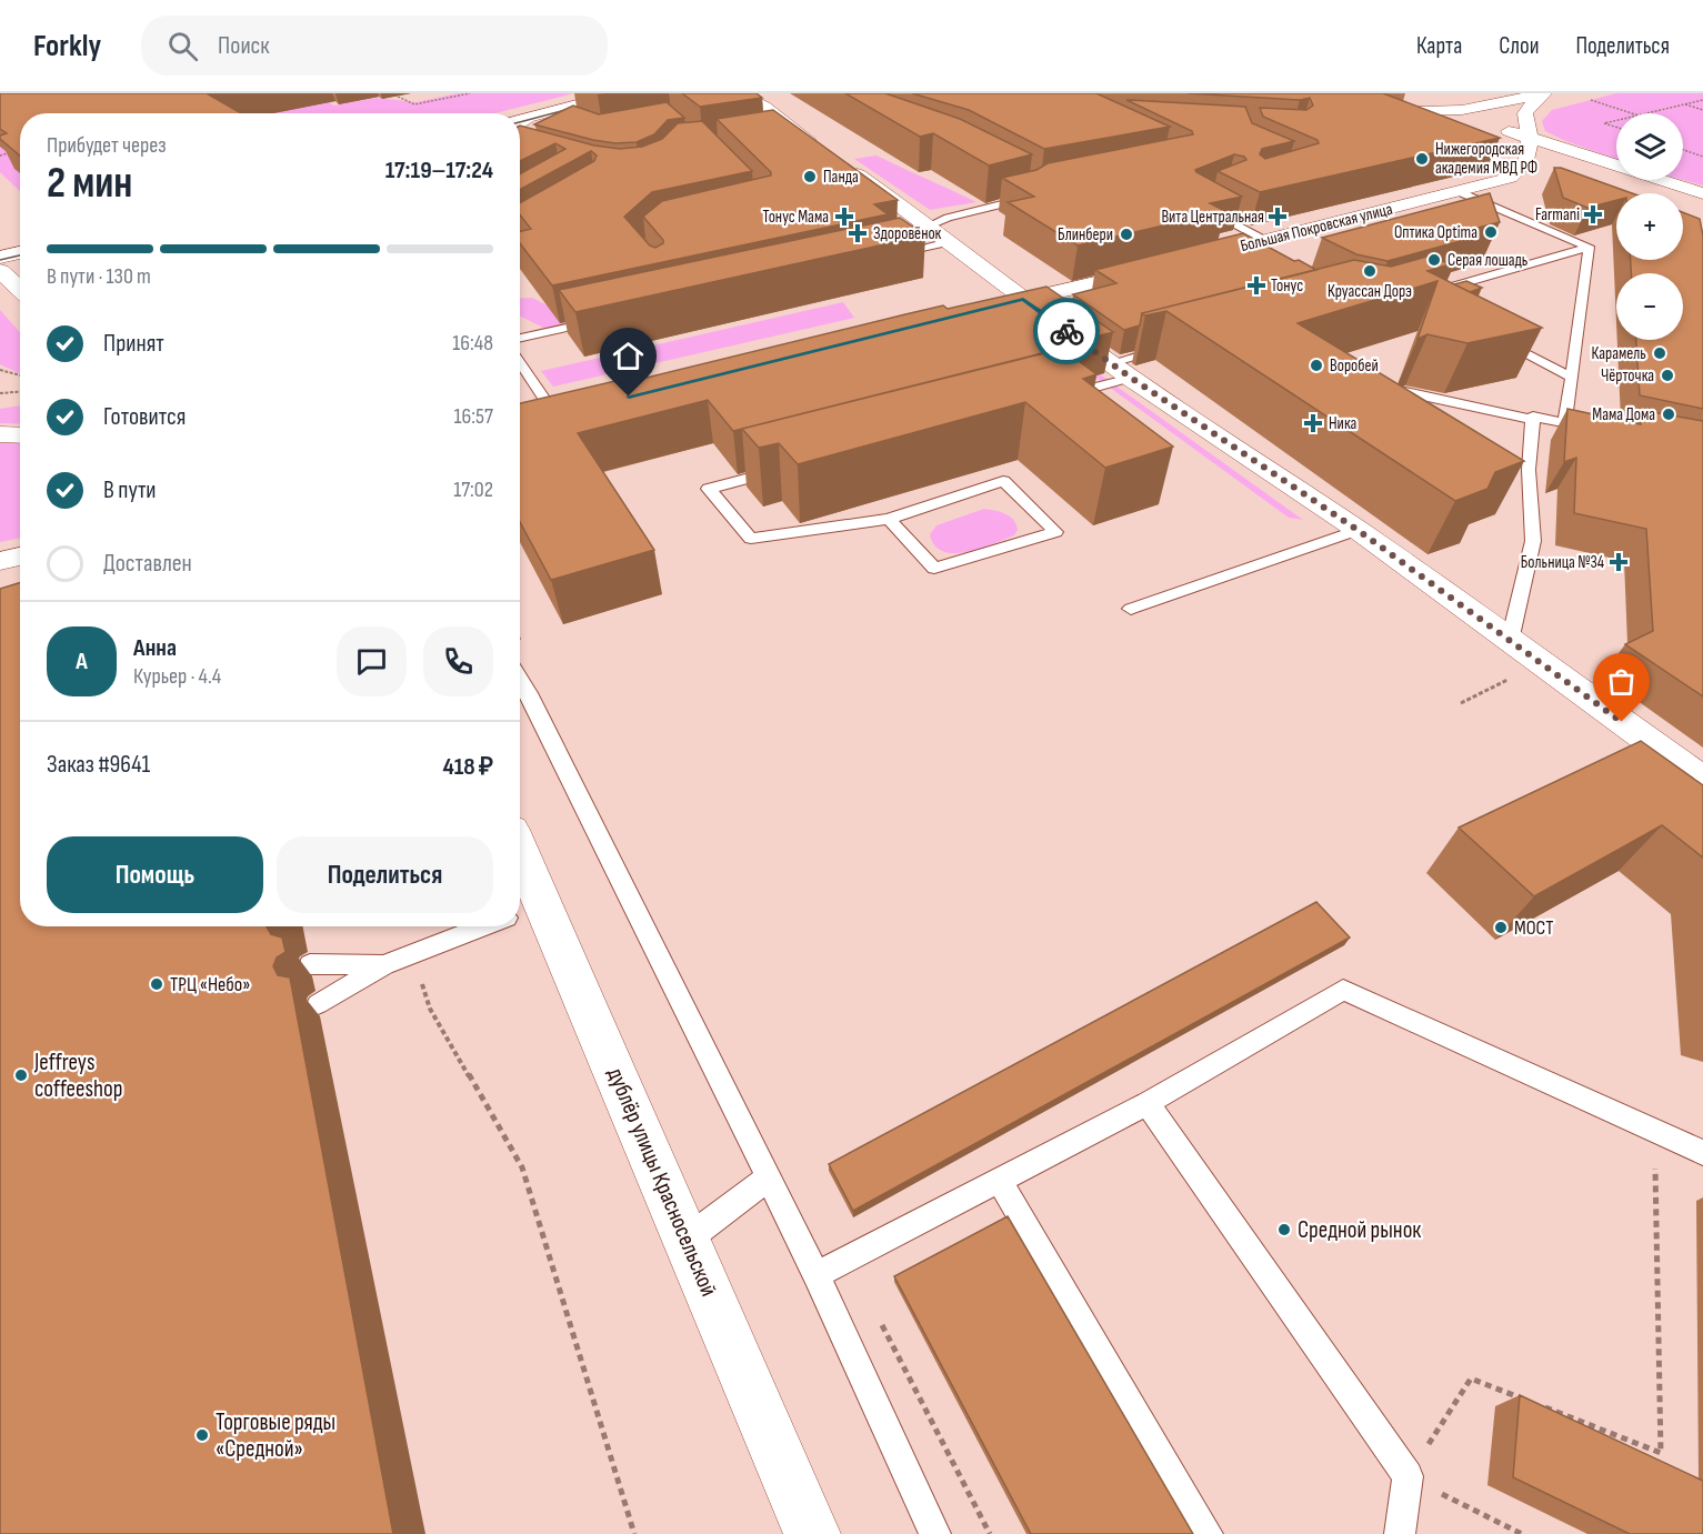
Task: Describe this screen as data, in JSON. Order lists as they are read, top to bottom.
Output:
{
  "streets": {
    "main road": ["Большая Покровская улица", "дублёр улицы Красносельской"]
  },
  "places": {
    "other": [
      "Нижегородская академия МВД РФ",
      "Панда",
      "Оптика Optima",
      "Блинбери",
      "Серая лошадь",
      "Круассан Дорэ",
      "Карамель",
      "Воробей",
      "Чёрточка",
      "Мама Дома",
      "МОСТ",
      "ТРЦ «Небо»",
      "Jeffreys coffeeshop",
      "Средной рынок",
      "Торговые ряды «Средной»"
    ],
    "health": [
      "Farmani",
      "Тонус Мама",
      "Вита Центральная",
      "Здоровёнок",
      "Тонус",
      "Ника",
      "Больница №34"
    ]
  },
  "page": {
    "header": "Forkly",
    "search": "Поиск",
    "nav": ["Карта", "Слои", "Поделиться"],
    "map_buttons": ["+", "−"],
    "heading": ["2 мин", "Прибудет через", "17:19–17:24"],
    "panel": [
      "Анна",
      "Курьер · 4.4",
      "Заказ #9641",
      "418 ₽"
    ],
    "bar": "В пути · 130 m",
    "list": [
      ["Принят", "16:48"],
      ["Готовится", "16:57"],
      ["В пути", "17:02"],
      "Доставлен"
    ],
    "round": "А",
    "buttons": ["Помощь", "Поделиться"]
  }
}
